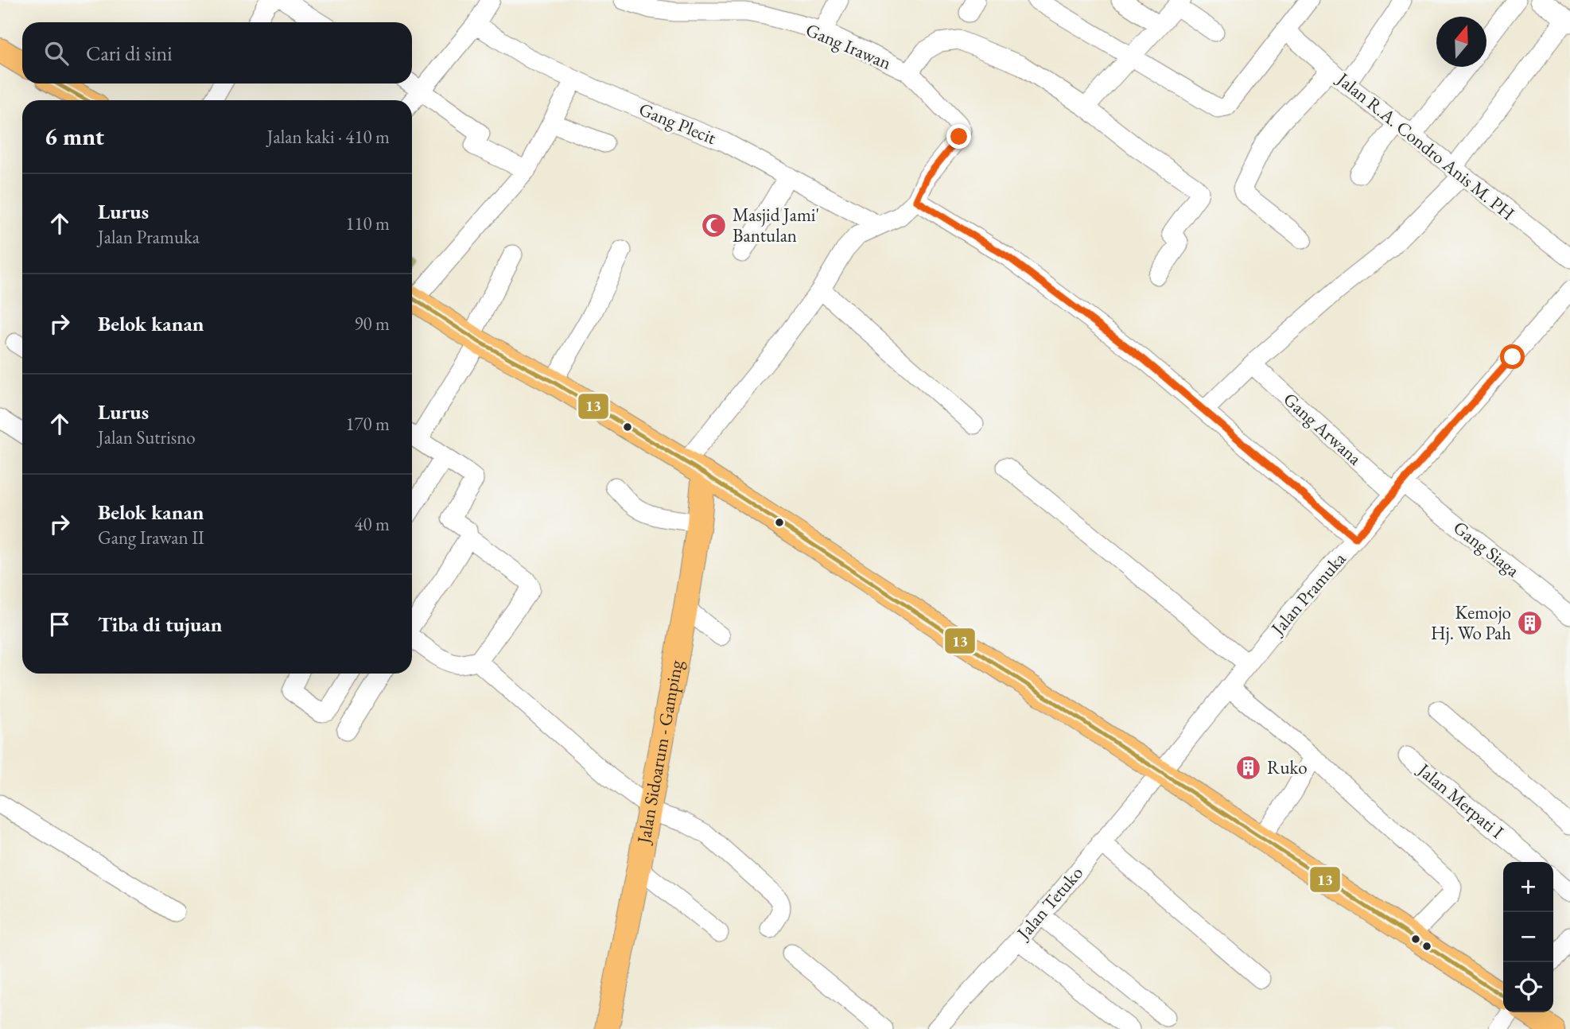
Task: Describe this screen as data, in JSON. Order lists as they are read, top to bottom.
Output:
{
  "streets": {
    "main road": ["Jalan Sidoarum - Gamping"],
    "street": [
      "Gang Irawan",
      "Gang Plecit",
      "Jalan R.A. Condro Anis M. PH",
      "Gang Arwana",
      "Gang Siaga",
      "Jalan Pramuka",
      "Jalan Merpati I",
      "Jalan Tetuko"
    ]
  },
  "crossings": [
    ["Gang Arwana", "Gang Siaga"],
    ["Gang Arwana", "Jalan Pramuka"],
    ["Gang Siaga", "Jalan Pramuka"],
    ["Jalan Pramuka", "Jalan Tetuko"]
  ],
  "places": {
    "mosque": ["Masjid Jami' Bantulan"],
    "building": ["Kemojo Hj. Wo Pah", "Ruko"]
  },
  "lines": ["transit line 13"],
  "north": "top",
  "page": {
    "search": "Cari di sini",
    "heading": ["6 mnt", "Jalan kaki · 410 m"],
    "list": [
      ["Lurus", "Jalan Pramuka", "110 m"],
      ["Belok kanan", "90 m"],
      ["Lurus", "Jalan Sutrisno", "170 m"],
      ["Belok kanan", "Gang Irawan II", "40 m"],
      "Tiba di tujuan"
    ],
    "map_buttons": ["+", "−"]
  }
}
